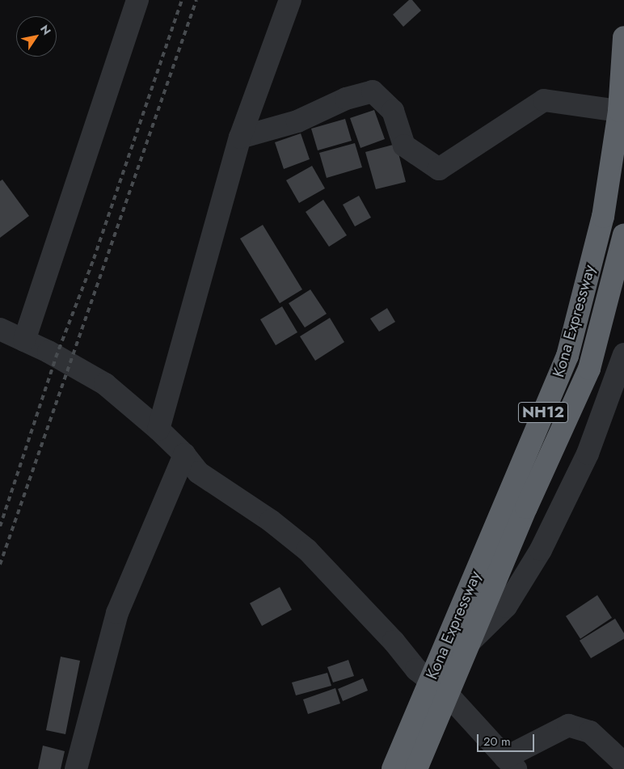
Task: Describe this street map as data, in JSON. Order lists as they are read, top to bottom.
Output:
{
  "streets": {
    "highway": ["Kona Expressway", "NH12"]
  },
  "scale_bar": "20 m",
  "north": "top right"
}
